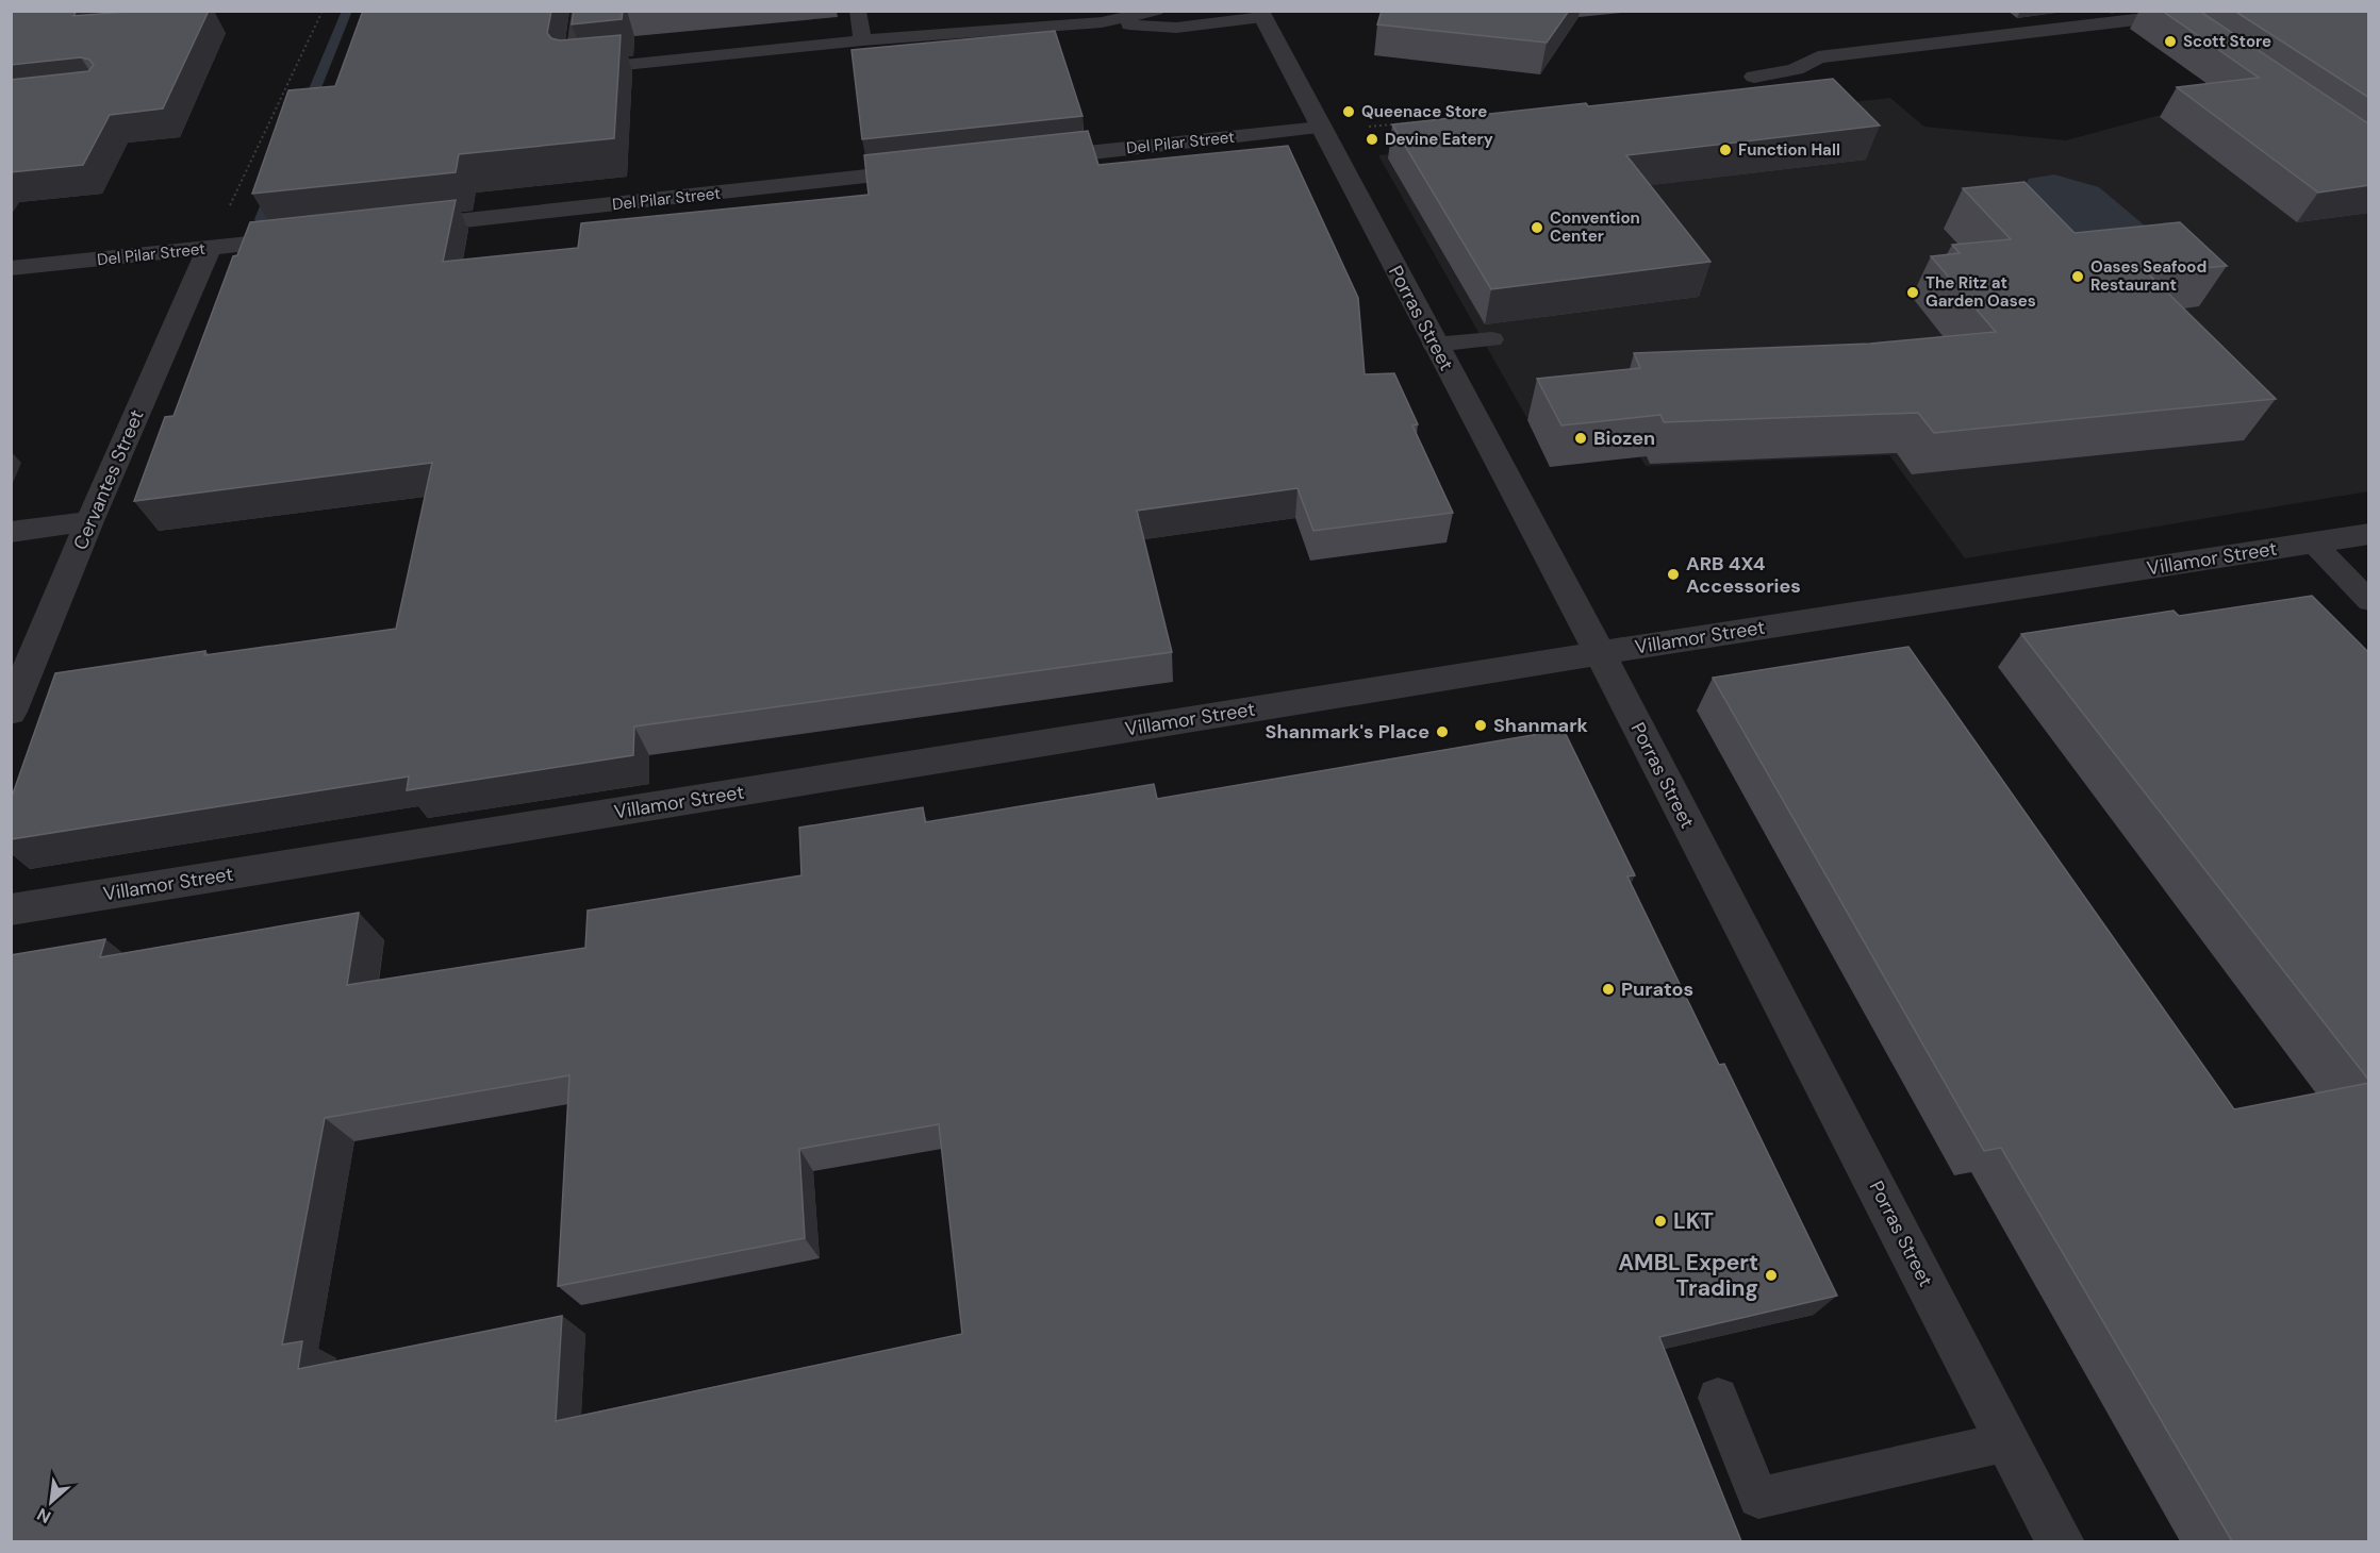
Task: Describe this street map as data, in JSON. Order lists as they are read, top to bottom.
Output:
{
  "streets": {
    "street": [
      "Del Pilar Street",
      "Porras Street",
      "Cervantes Street",
      "Villamor Street"
    ]
  },
  "crossings": [
    ["Del Pilar Street", "Porras Street"],
    ["Del Pilar Street", "Cervantes Street"],
    ["Porras Street", "Villamor Street"]
  ],
  "places": [
    "Scott Store",
    "Queenace Store",
    "Devine Eatery",
    "Function Hall",
    "Convention Center",
    "Oases Seafood Restaurant",
    "The Ritz at Garden Oases",
    "Biozen",
    "ARB 4X4 Accessories",
    "Shanmark",
    "Shanmark's Place",
    "Puratos",
    "LKT",
    "AMBL Expert Trading"
  ],
  "north": "bottom left"
}
